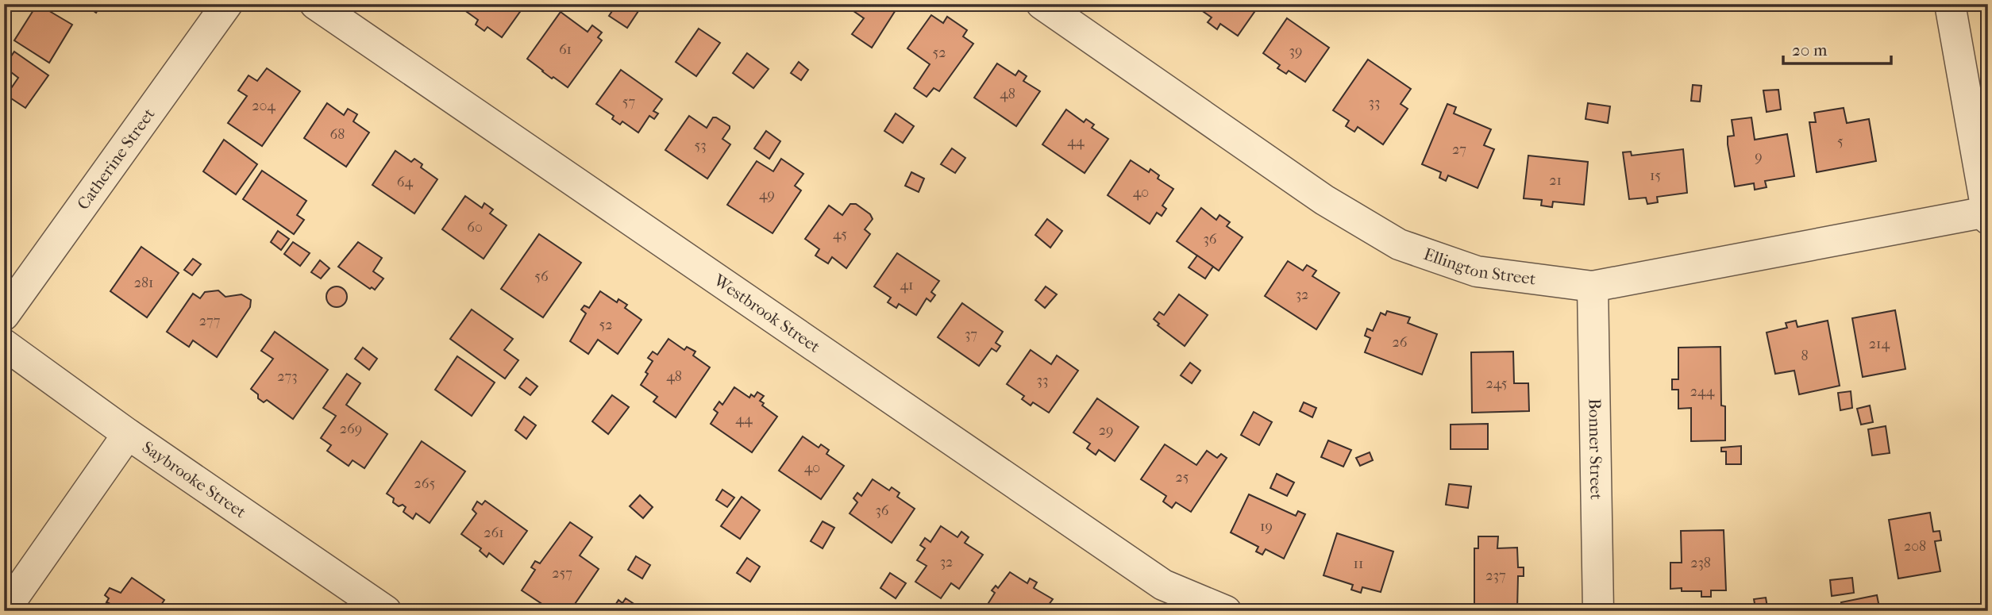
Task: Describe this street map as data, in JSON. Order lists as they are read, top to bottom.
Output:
{
  "streets": {
    "street": [
      "Catherine Street",
      "Ellington Street",
      "Westbrook Street",
      "Bonner Street",
      "Saybrooke Street"
    ]
  },
  "crossings": [
    ["Ellington Street", "Bonner Street"]
  ],
  "house_numbers": [
    "61",
    "39",
    "52",
    "48",
    "57",
    "33",
    "204",
    "68",
    "44",
    "5",
    "53",
    "27",
    "9",
    "15",
    "21",
    "64",
    "40",
    "49",
    "60",
    "45",
    "36",
    "56",
    "281",
    "41",
    "32",
    "277",
    "52",
    "37",
    "26",
    "214",
    "8",
    "273",
    "48",
    "33",
    "245",
    "244",
    "44",
    "269",
    "29",
    "40",
    "25",
    "265",
    "36",
    "19",
    "261",
    "208",
    "32",
    "238",
    "11",
    "257",
    "237"
  ],
  "scale_bar": "20 m"
}
